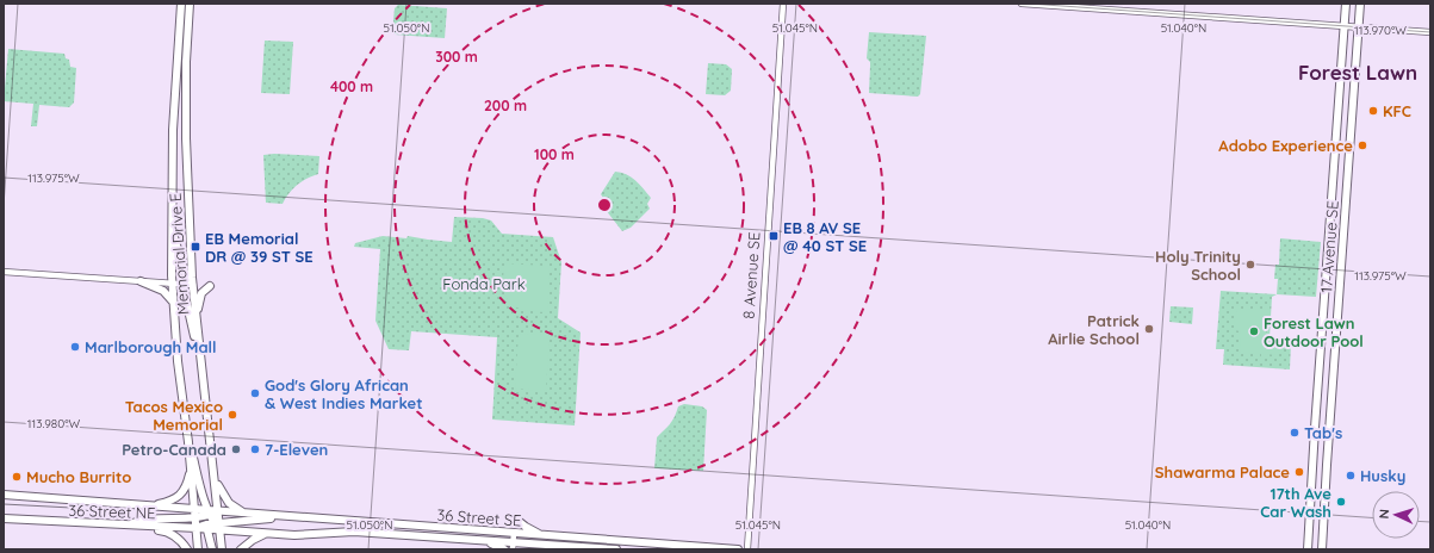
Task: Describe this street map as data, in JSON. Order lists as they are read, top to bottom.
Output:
{
  "streets": {
    "main road": [
      "17 Avenue SE",
      "Memorial Drive E",
      "36 Street NE",
      "36 Street SE"
    ],
    "street": ["8 Avenue SE"]
  },
  "crossings": [
    ["Memorial Drive E", "36 Street NE"],
    ["Memorial Drive E", "36 Street SE"],
    ["36 Street NE", "36 Street SE"]
  ],
  "districts": ["Forest Lawn"],
  "parks": ["Fonda Park"],
  "places": {
    "other": [
      "KFC",
      "Adobo Experience",
      "Holy Trinity School",
      "Patrick Airlie School",
      "Forest Lawn Outdoor Pool",
      "Marlborough Mall",
      "God's Glory African & West Indies Market",
      "Tacos Mexico Memorial",
      "Tab's",
      "Petro-Canada",
      "7-Eleven",
      "Shawarma Palace",
      "Husky",
      "Mucho Burrito",
      "17th Ave Car Wash"
    ],
    "transit": ["EB 8 AV SE @ 40 ST SE", "EB Memorial DR @ 39 ST SE"]
  },
  "north": "left",
  "coordinates": [
    "51.050°N",
    "51.045°N",
    "51.040°N",
    "113.970°W",
    "113.975°W",
    "113.980°W"
  ],
  "rings": [
    "300 m",
    "400 m",
    "200 m",
    "100 m"
  ]
}
